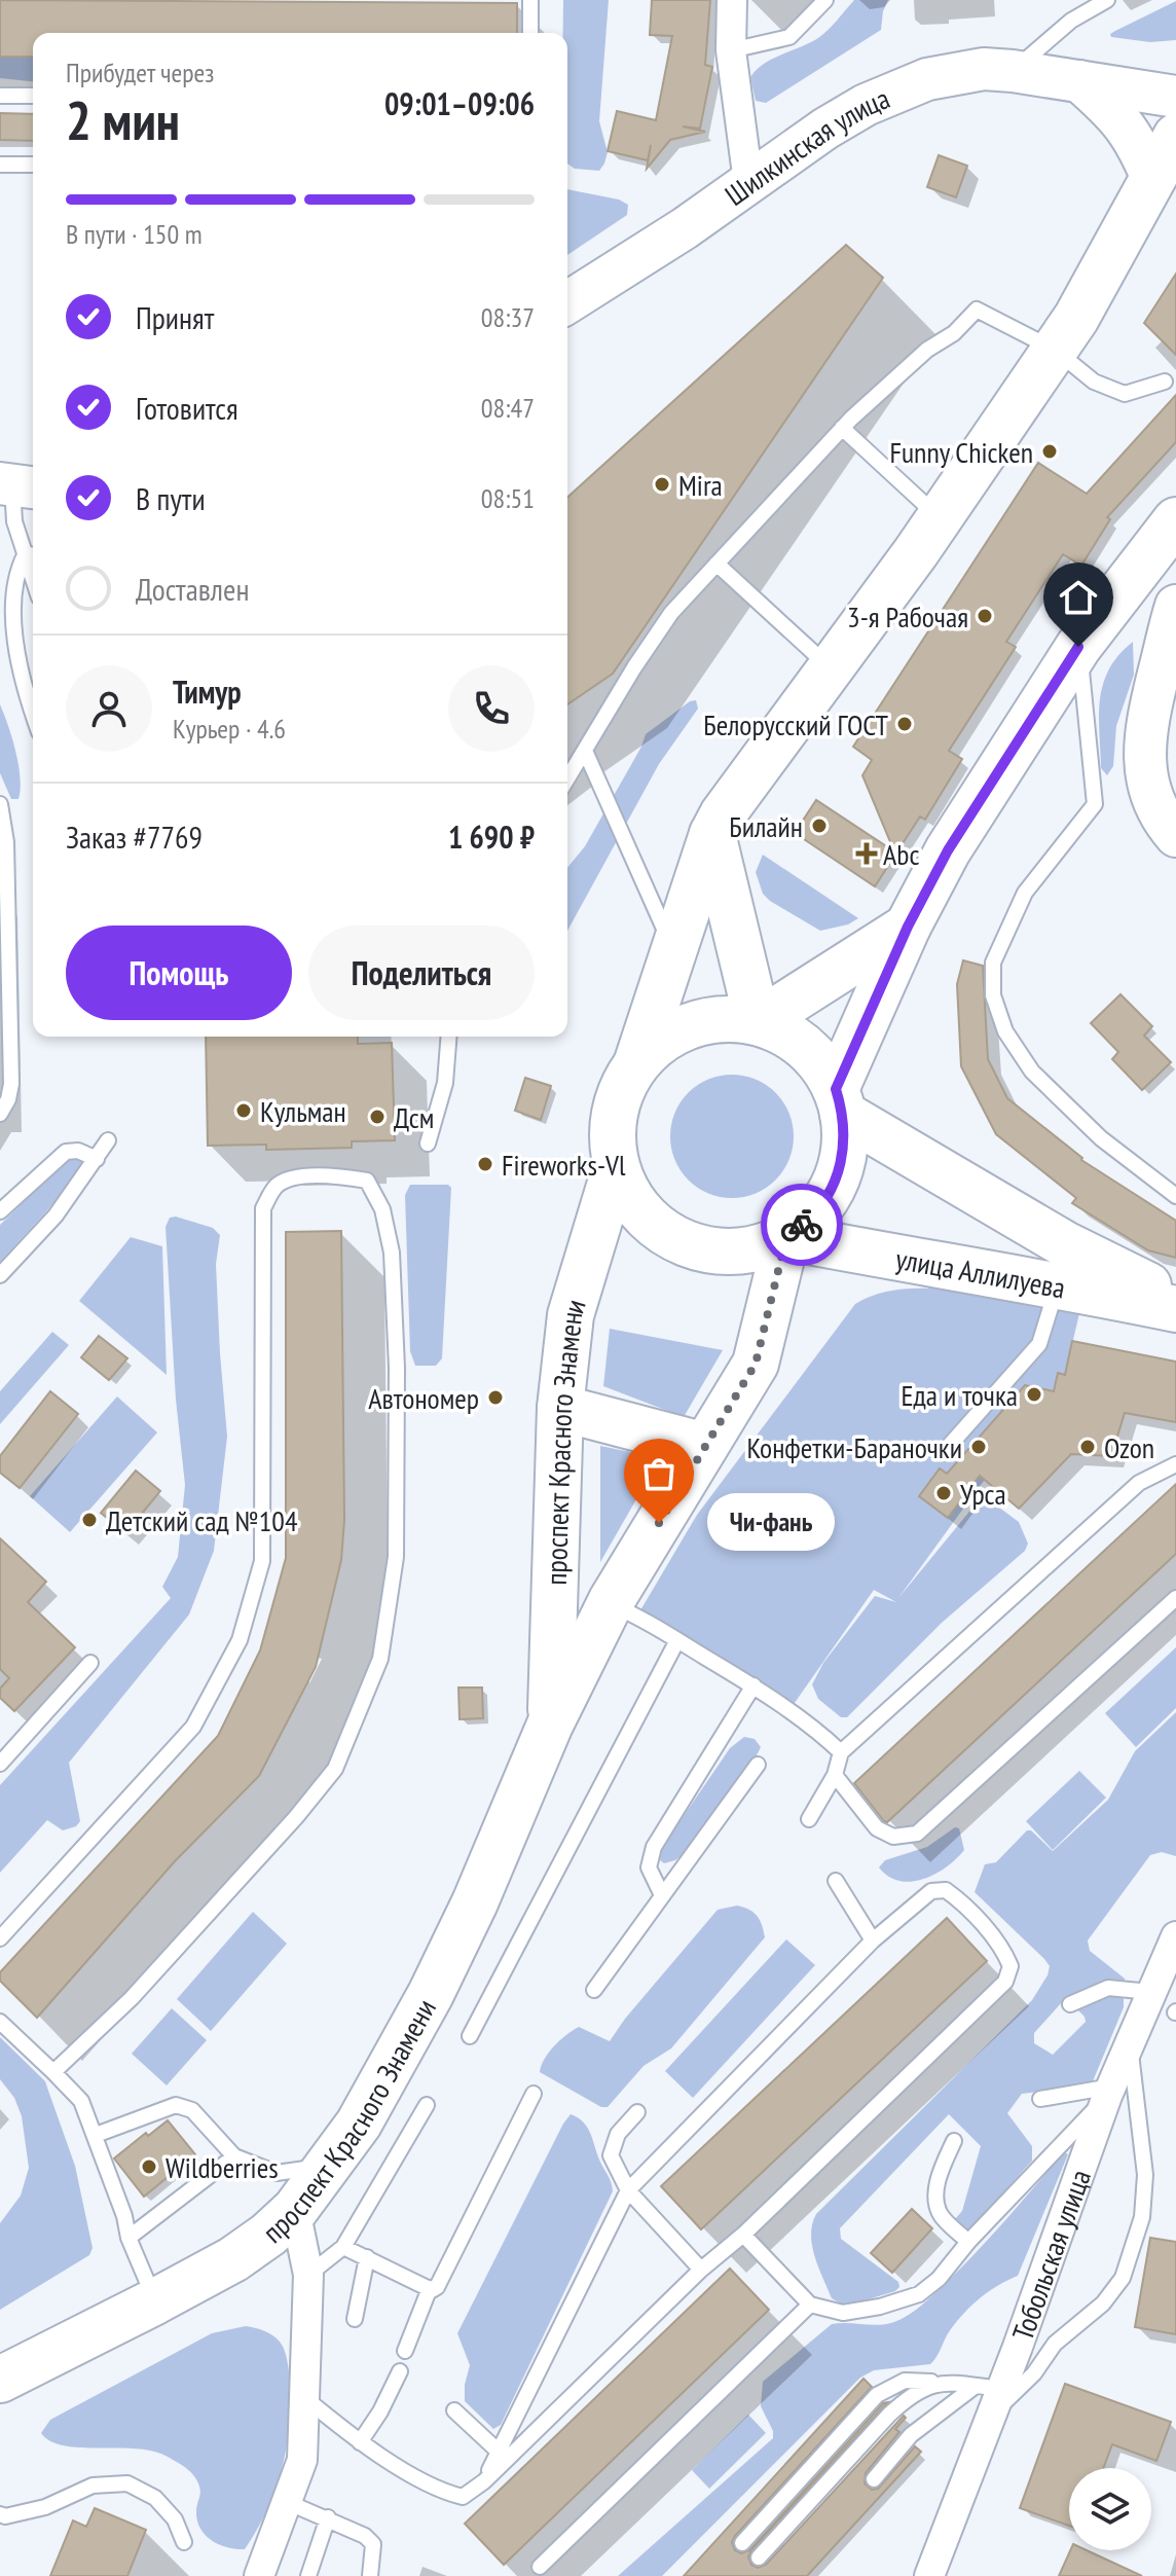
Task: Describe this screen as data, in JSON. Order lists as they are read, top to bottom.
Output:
{
  "streets": {
    "main road": ["Шилкинская улица", "улица Аллилуева", "проспект Красного Знамени"],
    "street": ["Тобольская улица"]
  },
  "crossings": [
    ["улица Аллилуева", "проспект Красного Знамени"]
  ],
  "places": {
    "other": [
      "Funny Chicken",
      "Mira",
      "3-я Рабочая",
      "Белорусский ГОСТ",
      "Билайн",
      "Кульман",
      "Дсм",
      "Fireworks-Vl",
      "Еда и точка",
      "Автономер",
      "Конфетки-Бараночки",
      "Ozon",
      "Урса",
      "Детский сад №104",
      "Чи-фань",
      "Wildberries"
    ],
    "health": ["Abc"]
  },
  "page": {
    "heading": ["2 мин", "Прибудет через", "09:01–09:06"],
    "panel": [
      "Тимур",
      "Курьер · 4.6",
      "Заказ #7769",
      "1 690 ₽"
    ],
    "bar": "В пути · 150 m",
    "list": [
      ["Принят", "08:37"],
      ["Готовится", "08:47"],
      ["В пути", "08:51"],
      "Доставлен"
    ],
    "buttons": ["Помощь", "Поделиться"],
    "bubble": "Чи-фань"
  }
}
